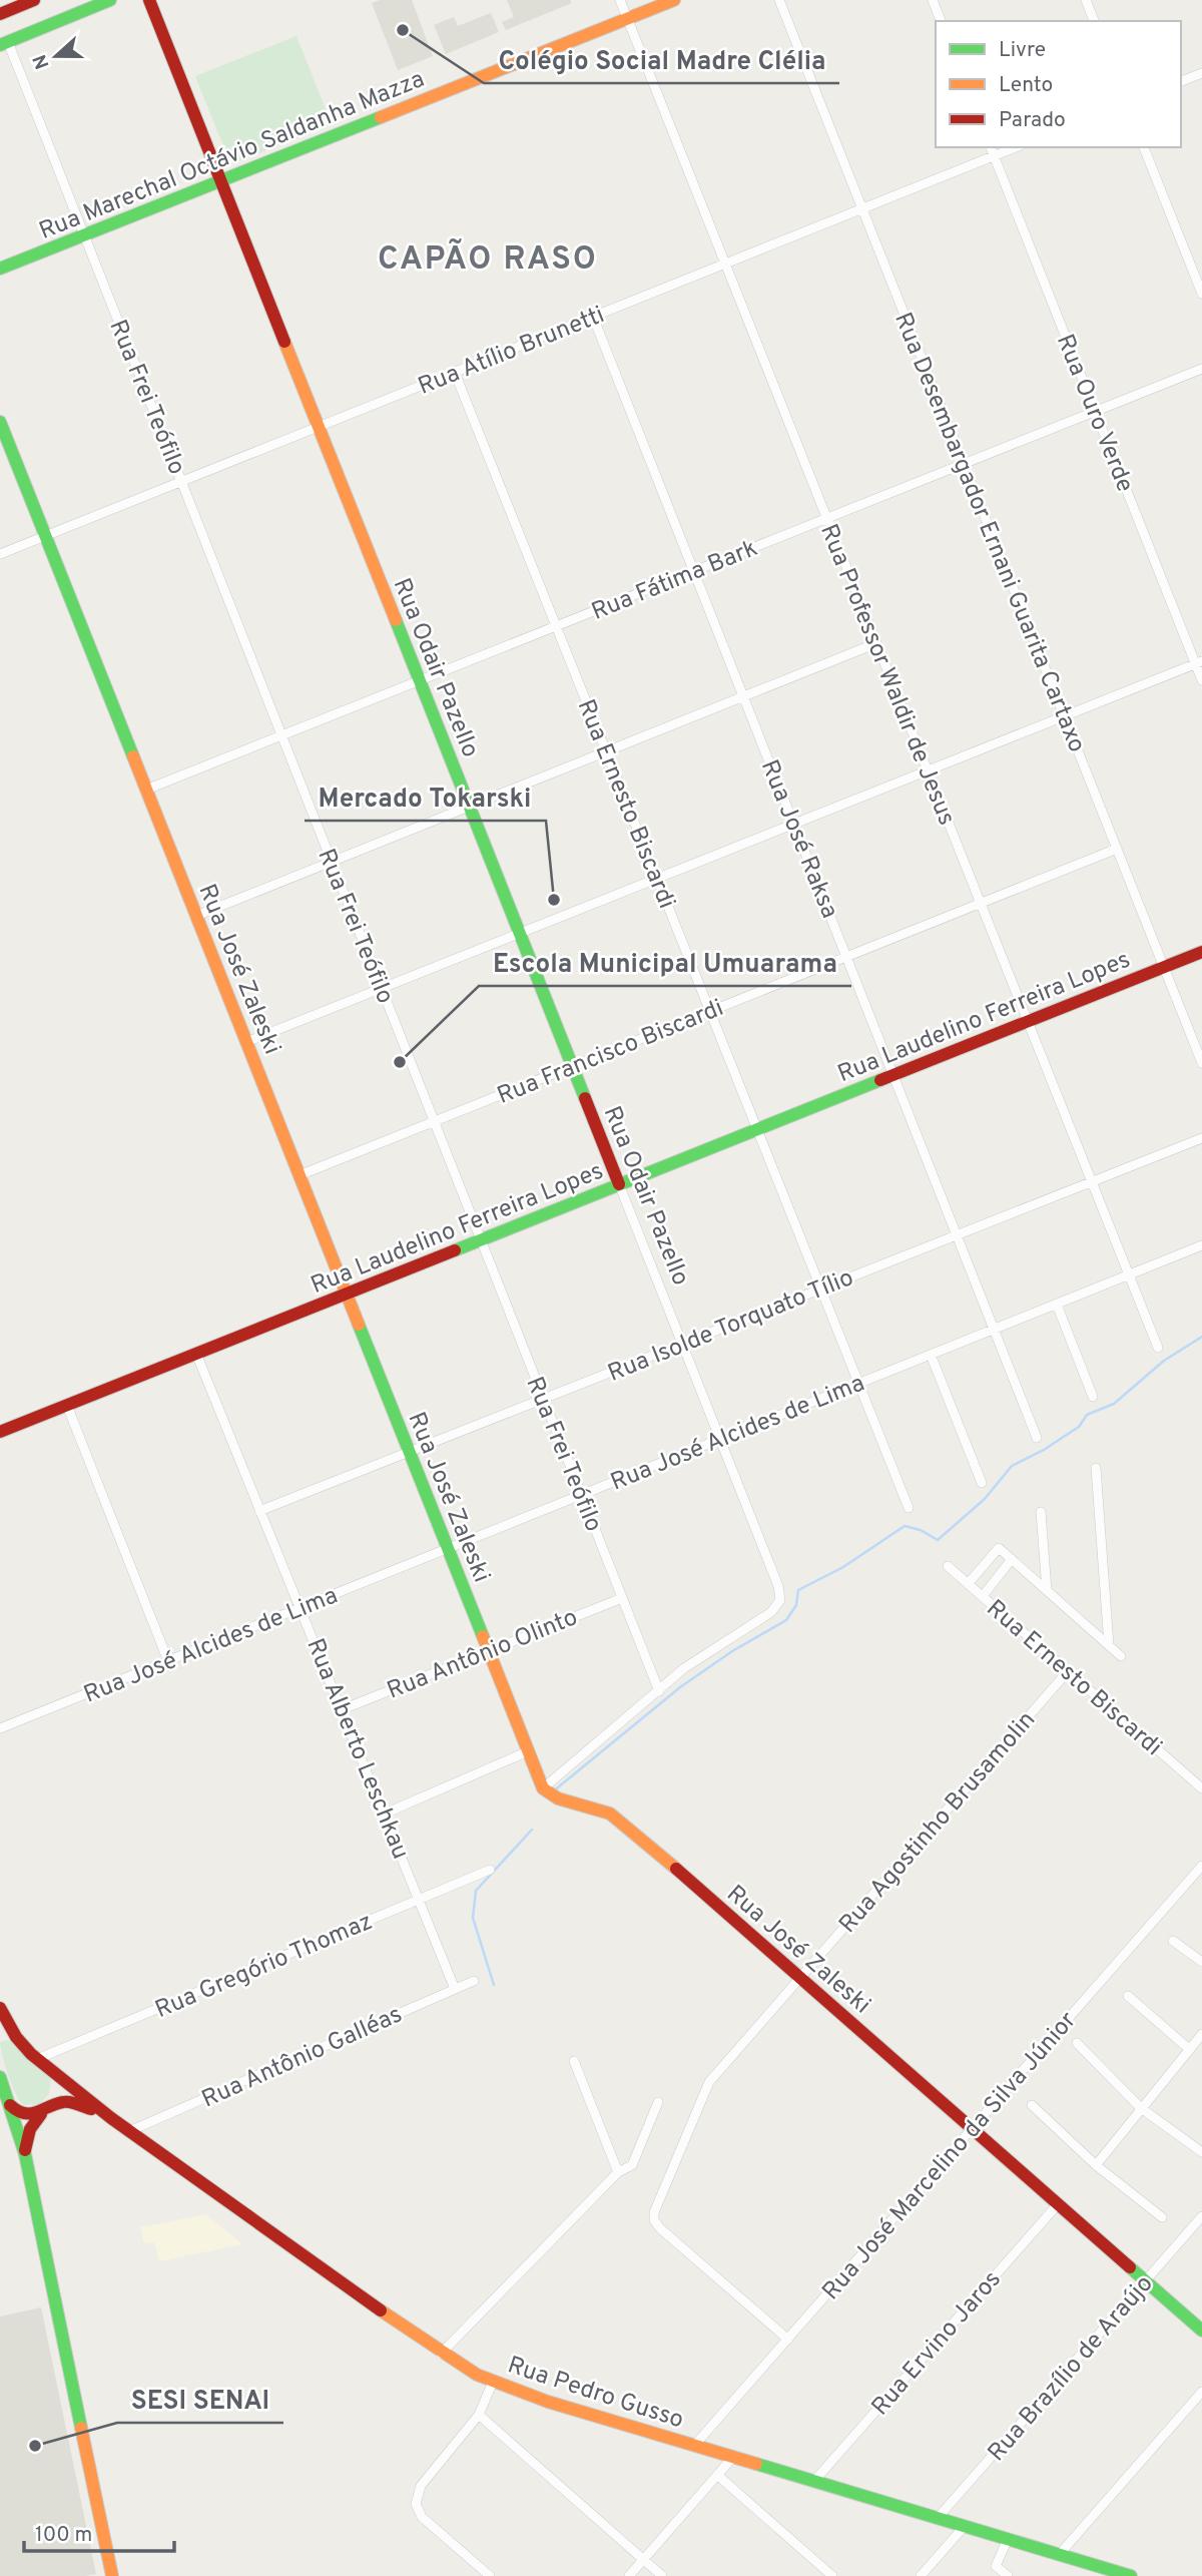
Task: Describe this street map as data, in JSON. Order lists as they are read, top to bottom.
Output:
{
  "streets": {
    "street": [
      "Rua Marechal Octávio Saldanha Mazza",
      "Rua Atílio Brunetti",
      "Rua Frei Teófilo",
      "Rua Ouro Verde",
      "Rua Desembargador Ernani Guarita Cartaxo",
      "Rua Fátima Bark",
      "Rua Odair Pazello",
      "Rua Professor Waldir de Jesus",
      "Rua Ernesto Biscardi",
      "Rua José Raksa",
      "Rua José Zaleski",
      "Rua Laudelino Ferreira Lopes",
      "Rua Francisco Biscardi",
      "Rua Isolde Torquato Tílio",
      "Rua José Alcides de Lima",
      "Rua Antônio Olinto",
      "Rua Alberto Leschkau",
      "Rua Agostinho Brusamolin",
      "Rua Gregório Thomaz",
      "Rua Antônio Galléas",
      "Rua José Marcelino da Silva Júnior",
      "Rua Ervino Jaros",
      "Rua Brazílio de Araújo",
      "Rua Pedro Gusso"
    ]
  },
  "crossings": [
    ["Rua Marechal Octávio Saldanha Mazza", "Rua Frei Teófilo"],
    ["Rua Marechal Octávio Saldanha Mazza", "Rua Odair Pazello"],
    ["Rua Marechal Octávio Saldanha Mazza", "Rua Professor Waldir de Jesus"],
    ["Rua Atílio Brunetti", "Rua Frei Teófilo"],
    ["Rua Atílio Brunetti", "Rua Ouro Verde"],
    ["Rua Atílio Brunetti", "Rua Desembargador Ernani Guarita Cartaxo"],
    ["Rua Atílio Brunetti", "Rua Odair Pazello"],
    ["Rua Atílio Brunetti", "Rua Professor Waldir de Jesus"],
    ["Rua Atílio Brunetti", "Rua Ernesto Biscardi"],
    ["Rua Atílio Brunetti", "Rua José Raksa"],
    ["Rua Atílio Brunetti", "Rua José Zaleski"],
    ["Rua Frei Teófilo", "Rua Fátima Bark"],
    ["Rua Frei Teófilo", "Rua Odair Pazello"],
    ["Rua Frei Teófilo", "Rua Laudelino Ferreira Lopes"],
    ["Rua Frei Teófilo", "Rua Francisco Biscardi"],
    ["Rua Frei Teófilo", "Rua Isolde Torquato Tílio"],
    ["Rua Frei Teófilo", "Rua José Alcides de Lima"],
    ["Rua Frei Teófilo", "Rua Antônio Olinto"],
    ["Rua Ouro Verde", "Rua Fátima Bark"],
    ["Rua Desembargador Ernani Guarita Cartaxo", "Rua Fátima Bark"],
    ["Rua Desembargador Ernani Guarita Cartaxo", "Rua Laudelino Ferreira Lopes"],
    ["Rua Desembargador Ernani Guarita Cartaxo", "Rua Francisco Biscardi"],
    ["Rua Fátima Bark", "Rua Odair Pazello"],
    ["Rua Fátima Bark", "Rua Professor Waldir de Jesus"],
    ["Rua Fátima Bark", "Rua Ernesto Biscardi"],
    ["Rua Fátima Bark", "Rua José Raksa"],
    ["Rua Fátima Bark", "Rua José Zaleski"],
    ["Rua Odair Pazello", "Rua Laudelino Ferreira Lopes"],
    ["Rua Odair Pazello", "Rua Francisco Biscardi"],
    ["Rua Odair Pazello", "Rua Isolde Torquato Tílio"],
    ["Rua Odair Pazello", "Rua José Alcides de Lima"],
    ["Rua Professor Waldir de Jesus", "Rua Laudelino Ferreira Lopes"],
    ["Rua Professor Waldir de Jesus", "Rua Francisco Biscardi"],
    ["Rua Professor Waldir de Jesus", "Rua Isolde Torquato Tílio"],
    ["Rua Professor Waldir de Jesus", "Rua José Alcides de Lima"],
    ["Rua Ernesto Biscardi", "Rua Laudelino Ferreira Lopes"],
    ["Rua Ernesto Biscardi", "Rua Francisco Biscardi"],
    ["Rua Ernesto Biscardi", "Rua Isolde Torquato Tílio"],
    ["Rua Ernesto Biscardi", "Rua José Alcides de Lima"],
    ["Rua Ernesto Biscardi", "Rua Agostinho Brusamolin"],
    ["Rua José Raksa", "Rua Laudelino Ferreira Lopes"],
    ["Rua José Raksa", "Rua Francisco Biscardi"],
    ["Rua José Raksa", "Rua Isolde Torquato Tílio"],
    ["Rua José Raksa", "Rua José Alcides de Lima"],
    ["Rua José Zaleski", "Rua Laudelino Ferreira Lopes"],
    ["Rua José Zaleski", "Rua Francisco Biscardi"],
    ["Rua José Zaleski", "Rua Isolde Torquato Tílio"],
    ["Rua José Zaleski", "Rua José Alcides de Lima"],
    ["Rua José Zaleski", "Rua Antônio Olinto"],
    ["Rua José Zaleski", "Rua Agostinho Brusamolin"],
    ["Rua José Zaleski", "Rua José Marcelino da Silva Júnior"],
    ["Rua José Zaleski", "Rua Ervino Jaros"],
    ["Rua José Zaleski", "Rua Brazílio de Araújo"],
    ["Rua Laudelino Ferreira Lopes", "Rua Alberto Leschkau"],
    ["Rua Isolde Torquato Tílio", "Rua Alberto Leschkau"],
    ["Rua José Alcides de Lima", "Rua Alberto Leschkau"],
    ["Rua Antônio Olinto", "Rua Alberto Leschkau"],
    ["Rua Alberto Leschkau", "Rua Gregório Thomaz"],
    ["Rua Alberto Leschkau", "Rua Antônio Galléas"],
    ["Rua Agostinho Brusamolin", "Rua José Marcelino da Silva Júnior"],
    ["Rua Gregório Thomaz", "Rua Pedro Gusso"],
    ["Rua Antônio Galléas", "Rua Pedro Gusso"],
    ["Rua José Marcelino da Silva Júnior", "Rua Pedro Gusso"],
    ["Rua Ervino Jaros", "Rua Pedro Gusso"],
    ["Rua Brazílio de Araújo", "Rua Pedro Gusso"]
  ],
  "districts": ["CAPÃO RASO"],
  "places": [
    "Colégio Social Madre Clélia",
    "Mercado Tokarski",
    "Escola Municipal Umuarama",
    "SESI SENAI"
  ],
  "legend": ["Livre", "Lento", "Parado"],
  "scale_bar": "100 m",
  "north": "left"
}
